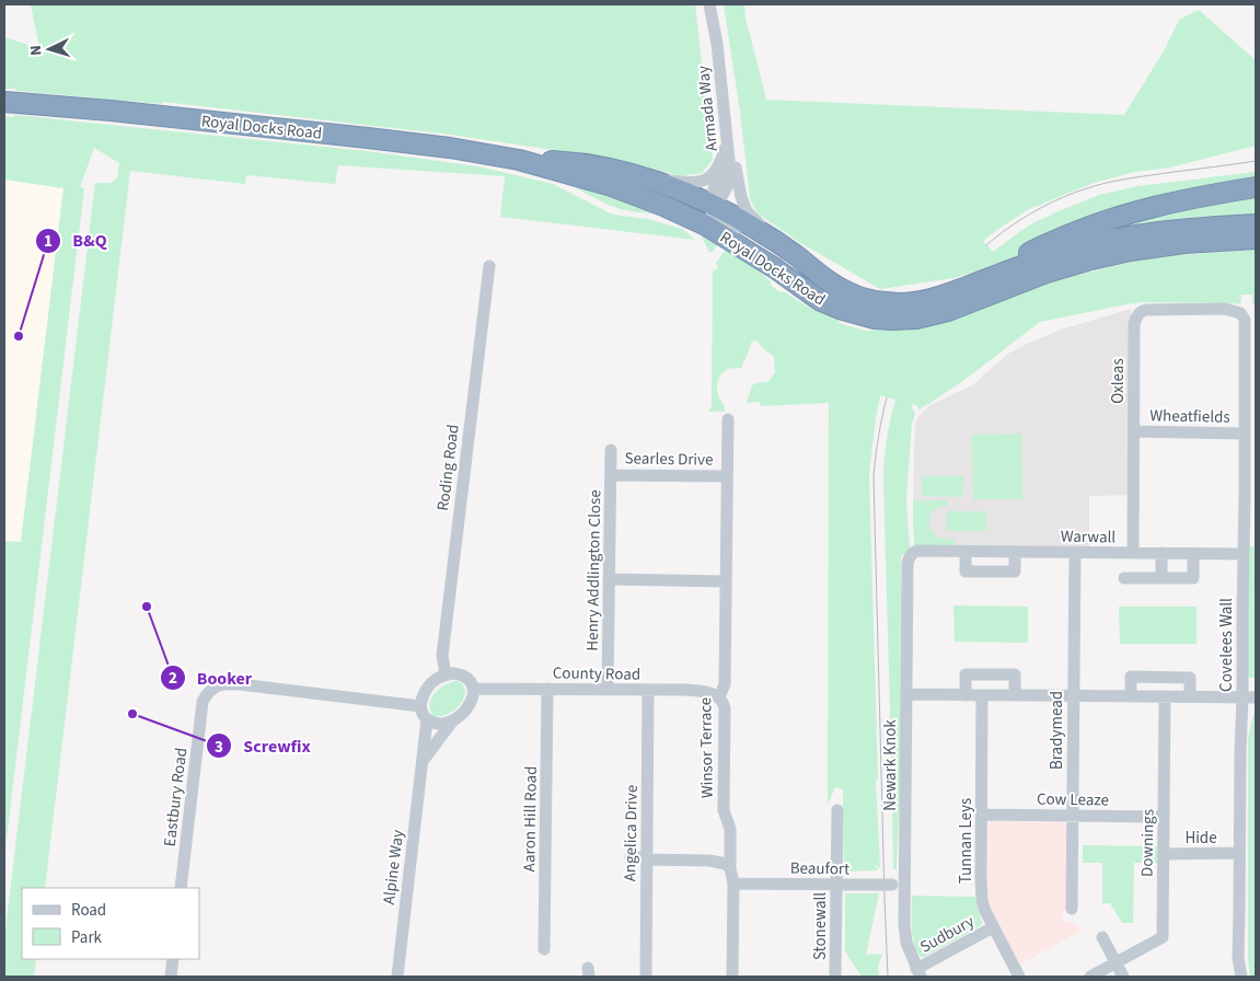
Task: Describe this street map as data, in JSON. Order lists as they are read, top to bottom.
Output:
{
  "streets": {
    "highway": ["Royal Docks Road"],
    "street": [
      "Armada Way",
      "Oxleas",
      "Wheatfields",
      "Searles Drive",
      "Roding Road",
      "Warwall",
      "Henry Addlington Close",
      "Covelees Wall",
      "County Road",
      "Bradymead",
      "Winsor Terrace",
      "Newark Knok",
      "Eastbury Road",
      "Cow Leaze",
      "Aaron Hill Road",
      "Angelica Drive",
      "Hide",
      "Tunnan Leys",
      "Downings",
      "Alpine Way",
      "Beaufort",
      "Stonewall",
      "Sudbury"
    ]
  },
  "crossings": [
    ["Armada Way", "Royal Docks Road"],
    ["Oxleas", "Wheatfields"],
    ["Oxleas", "Warwall"],
    ["Oxleas", "Covelees Wall"],
    ["Wheatfields", "Covelees Wall"],
    ["Searles Drive", "Henry Addlington Close"],
    ["Searles Drive", "Winsor Terrace"],
    ["Roding Road", "County Road"],
    ["Roding Road", "Eastbury Road"],
    ["Roding Road", "Alpine Way"],
    ["Warwall", "Covelees Wall"],
    ["Warwall", "Bradymead"],
    ["Warwall", "Newark Knok"],
    ["Henry Addlington Close", "County Road"],
    ["Covelees Wall", "Hide"],
    ["County Road", "Winsor Terrace"],
    ["County Road", "Eastbury Road"],
    ["County Road", "Aaron Hill Road"],
    ["County Road", "Angelica Drive"],
    ["County Road", "Alpine Way"],
    ["Bradymead", "Cow Leaze"],
    ["Winsor Terrace", "Beaufort"],
    ["Newark Knok", "Beaufort"],
    ["Newark Knok", "Sudbury"],
    ["Eastbury Road", "Alpine Way"],
    ["Cow Leaze", "Tunnan Leys"],
    ["Cow Leaze", "Downings"],
    ["Hide", "Downings"],
    ["Tunnan Leys", "Sudbury"],
    ["Beaufort", "Stonewall"]
  ],
  "places": ["B&Q", "Booker", "Screwfix"],
  "legend": ["Road", "Park"],
  "north": "left"
}
